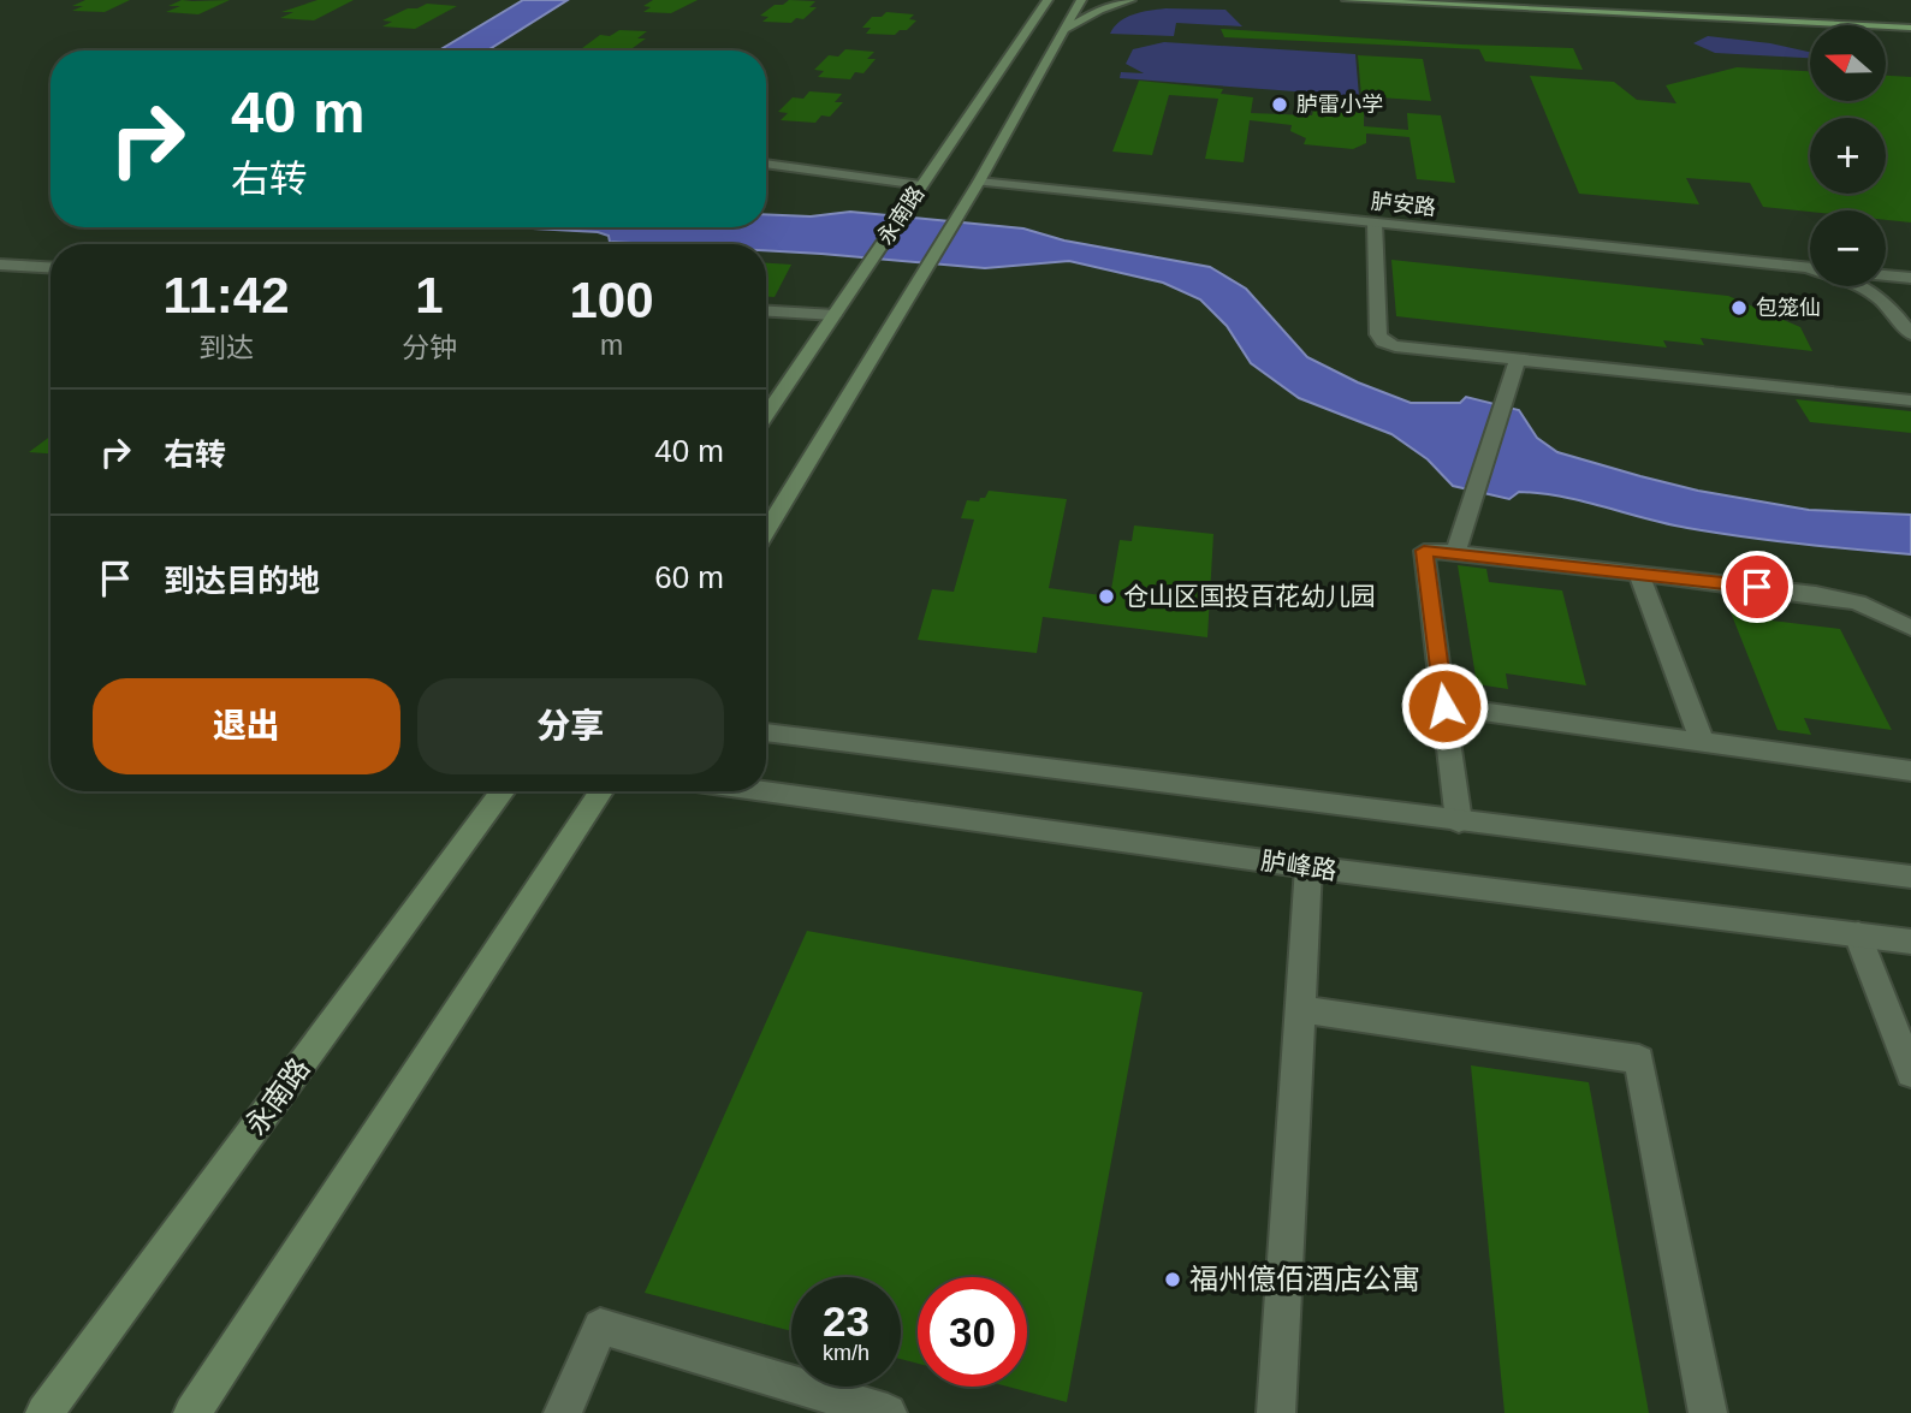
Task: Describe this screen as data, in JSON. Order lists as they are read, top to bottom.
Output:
{
  "streets": {
    "main road": ["永南路"],
    "street": ["胪安路", "胪峰路"]
  },
  "places": [
    "胪雷小学",
    "包笼仙",
    "仓山区国投百花幼儿园",
    "福州億佰酒店公寓"
  ],
  "north": "left",
  "page": {
    "map_buttons": ["+", "−"],
    "turn": ["40 m", "右转"],
    "eta": [
      "11:42",
      "到达",
      "1",
      "分钟",
      "100",
      "m"
    ],
    "list": [
      {
        "name": "右转",
        "value": "40 m"
      },
      {
        "name": "到达目的地",
        "value": "60 m"
      }
    ],
    "buttons": ["退出", "分享"],
    "speed": "23 km/h",
    "limit": "30"
  }
}
